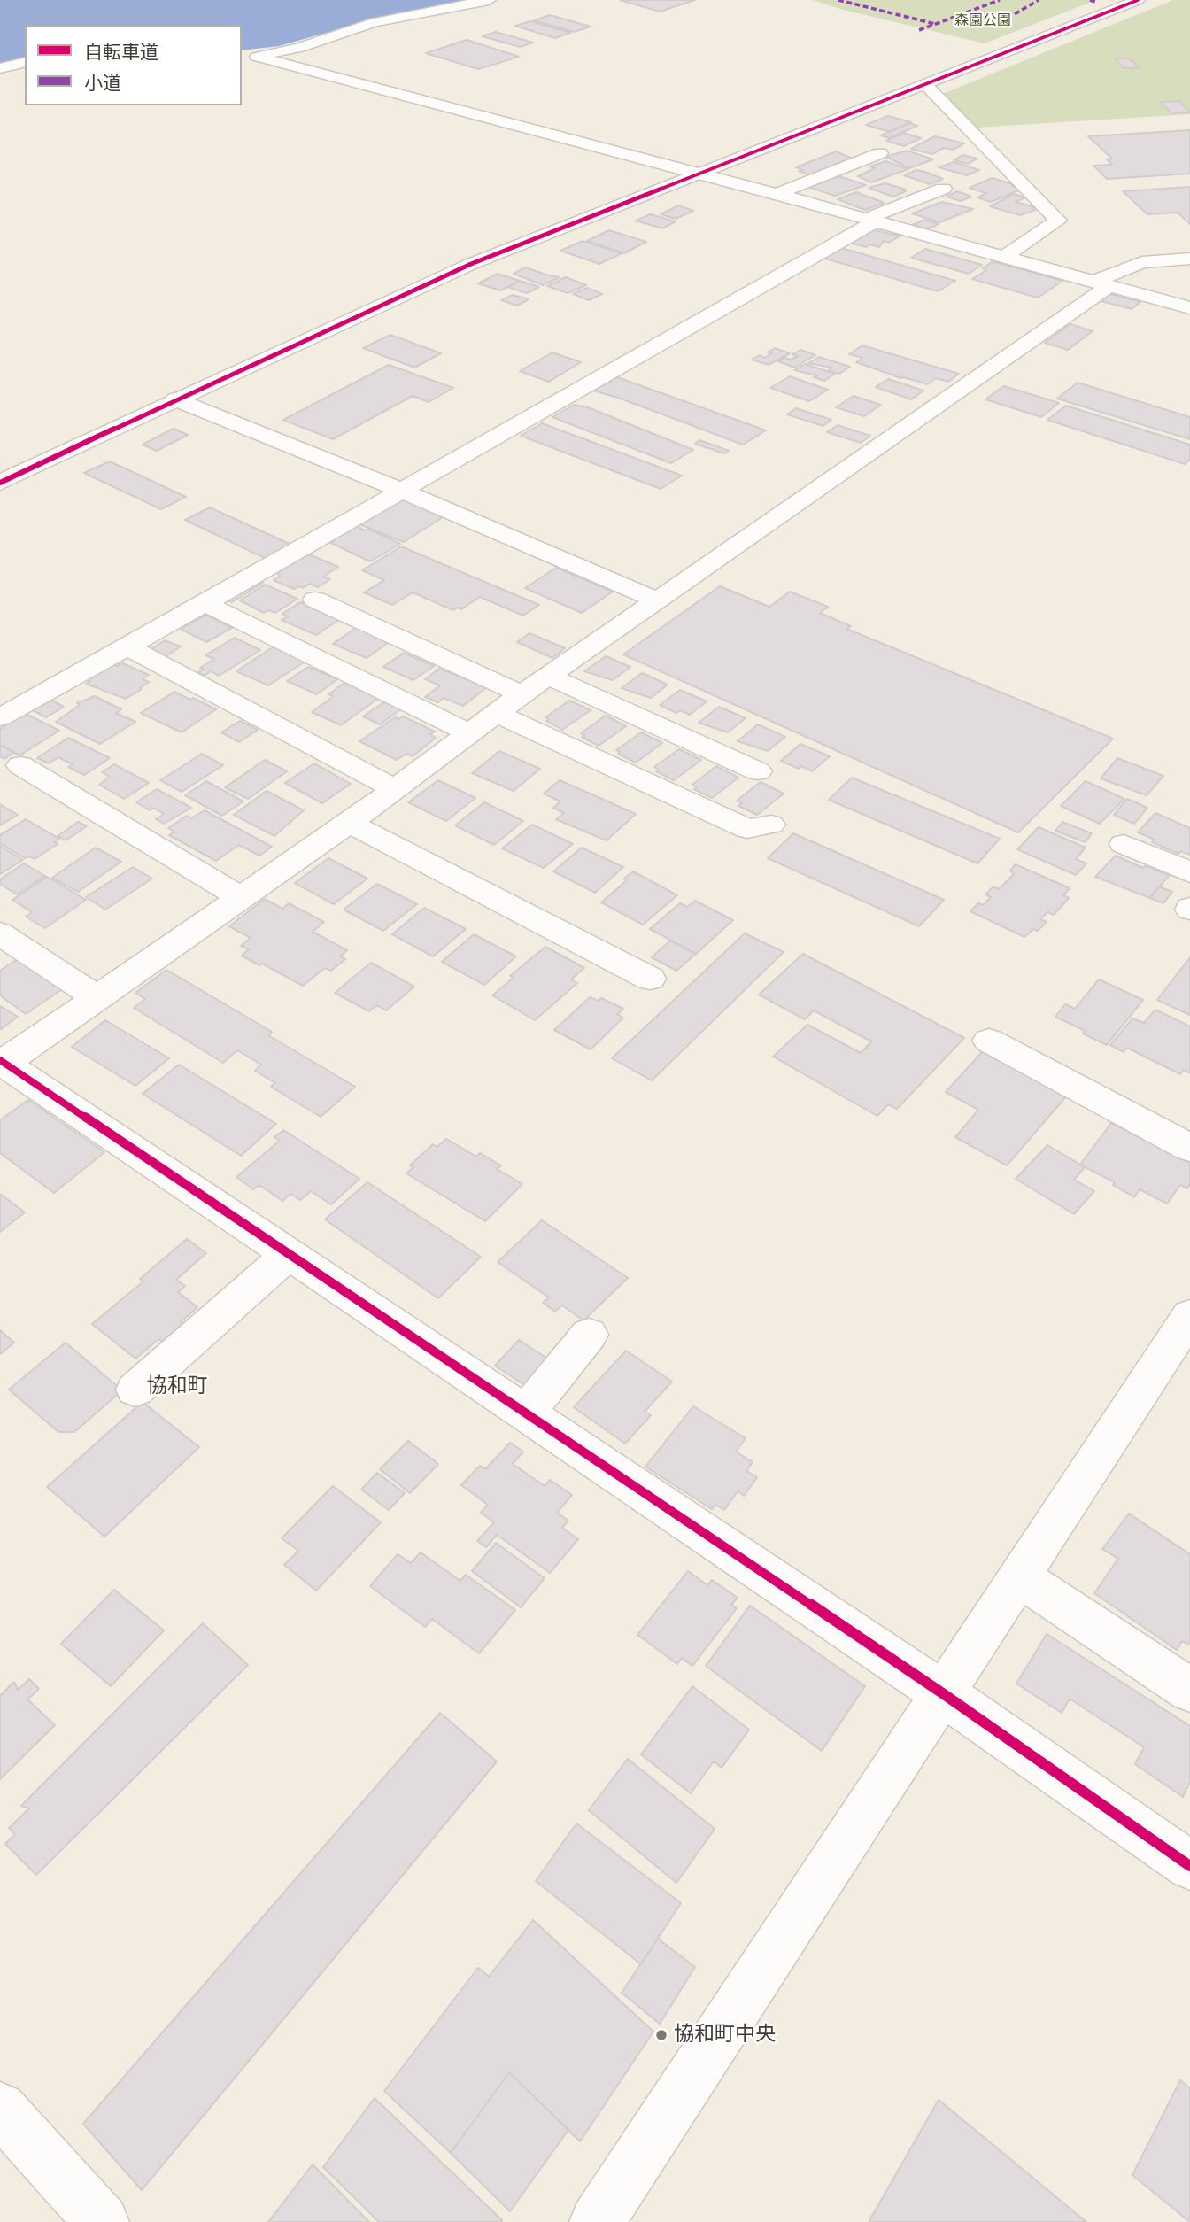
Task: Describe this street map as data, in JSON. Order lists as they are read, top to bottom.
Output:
{
  "districts": ["協和町"],
  "parks": ["森園公園"],
  "places": ["協和町中央"],
  "legend": ["自転車道", "小道"]
}
